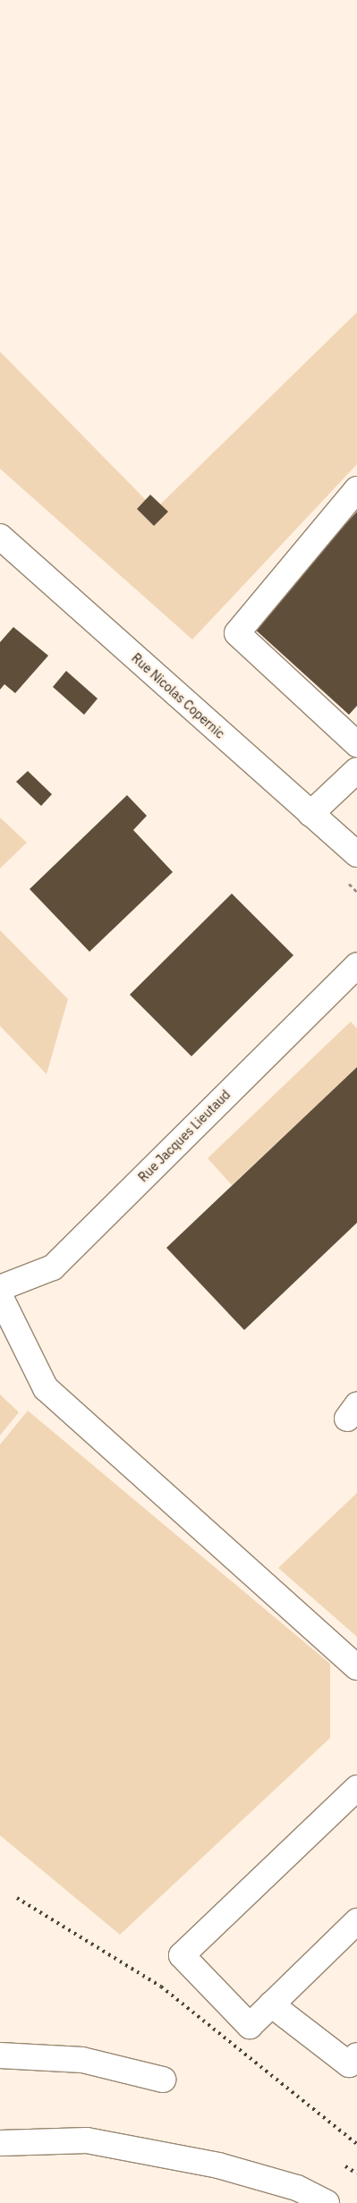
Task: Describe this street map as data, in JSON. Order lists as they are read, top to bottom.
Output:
{
  "streets": {
    "street": ["Rue Nicolas Copernic", "Rue Jacques Lieutaud"]
  }
}
